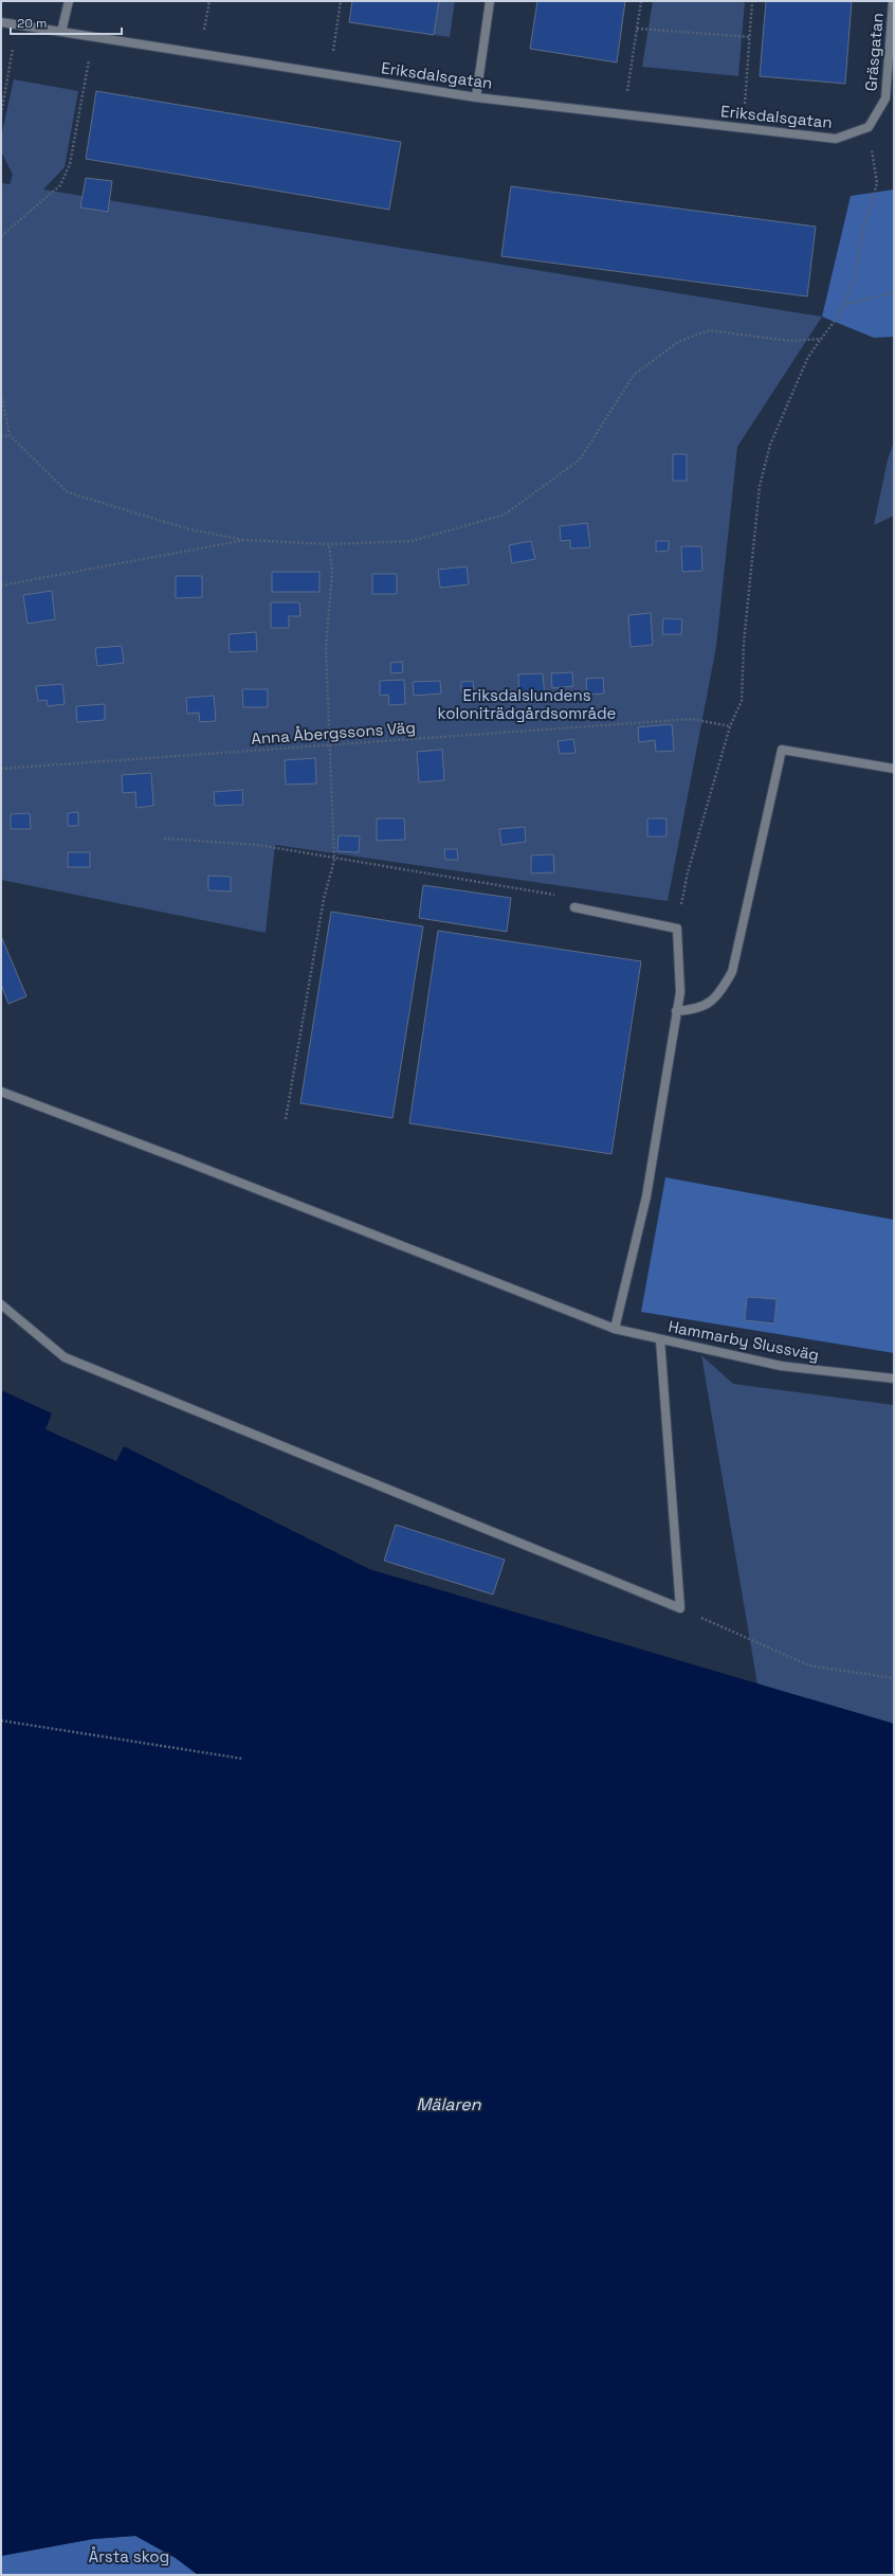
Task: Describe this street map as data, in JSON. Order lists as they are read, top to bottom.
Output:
{
  "streets": {
    "street": ["Gräsgatan", "Eriksdalsgatan", "Hammarby Slussväg"],
    "path": ["Anna Åbergssons Väg"]
  },
  "crossings": [
    ["Gräsgatan", "Eriksdalsgatan"]
  ],
  "water": ["Mälaren"],
  "parks": ["Eriksdalslundens koloniträdgårdsområde", "Årsta skog"],
  "scale_bar": "20 m"
}
